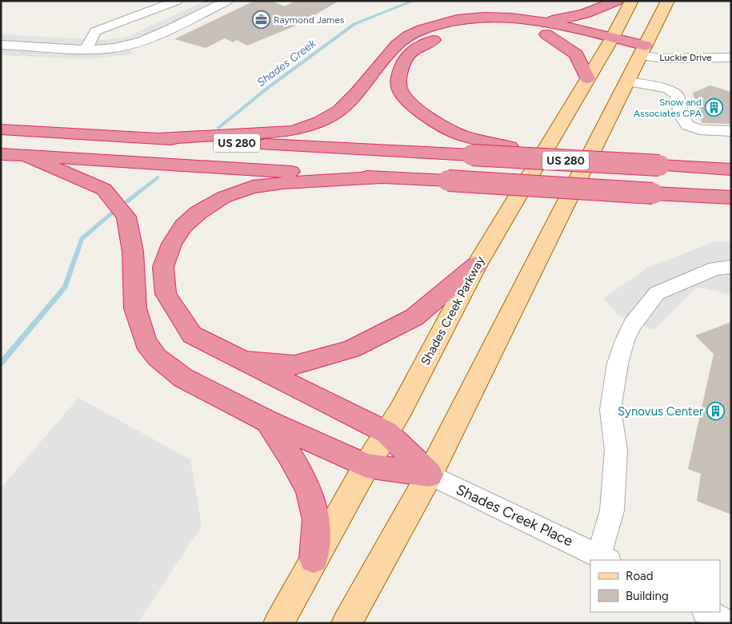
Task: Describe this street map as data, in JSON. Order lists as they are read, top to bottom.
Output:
{
  "streets": {
    "highway": ["US 280"],
    "main road": ["Shades Creek Parkway"],
    "street": ["Luckie Drive", "Shades Creek Place"]
  },
  "water": ["Shades Creek"],
  "places": {
    "office": ["Raymond James"],
    "building": ["Snow and Associates CPA", "Synovus Center"]
  },
  "legend": ["Road", "Building"]
}
